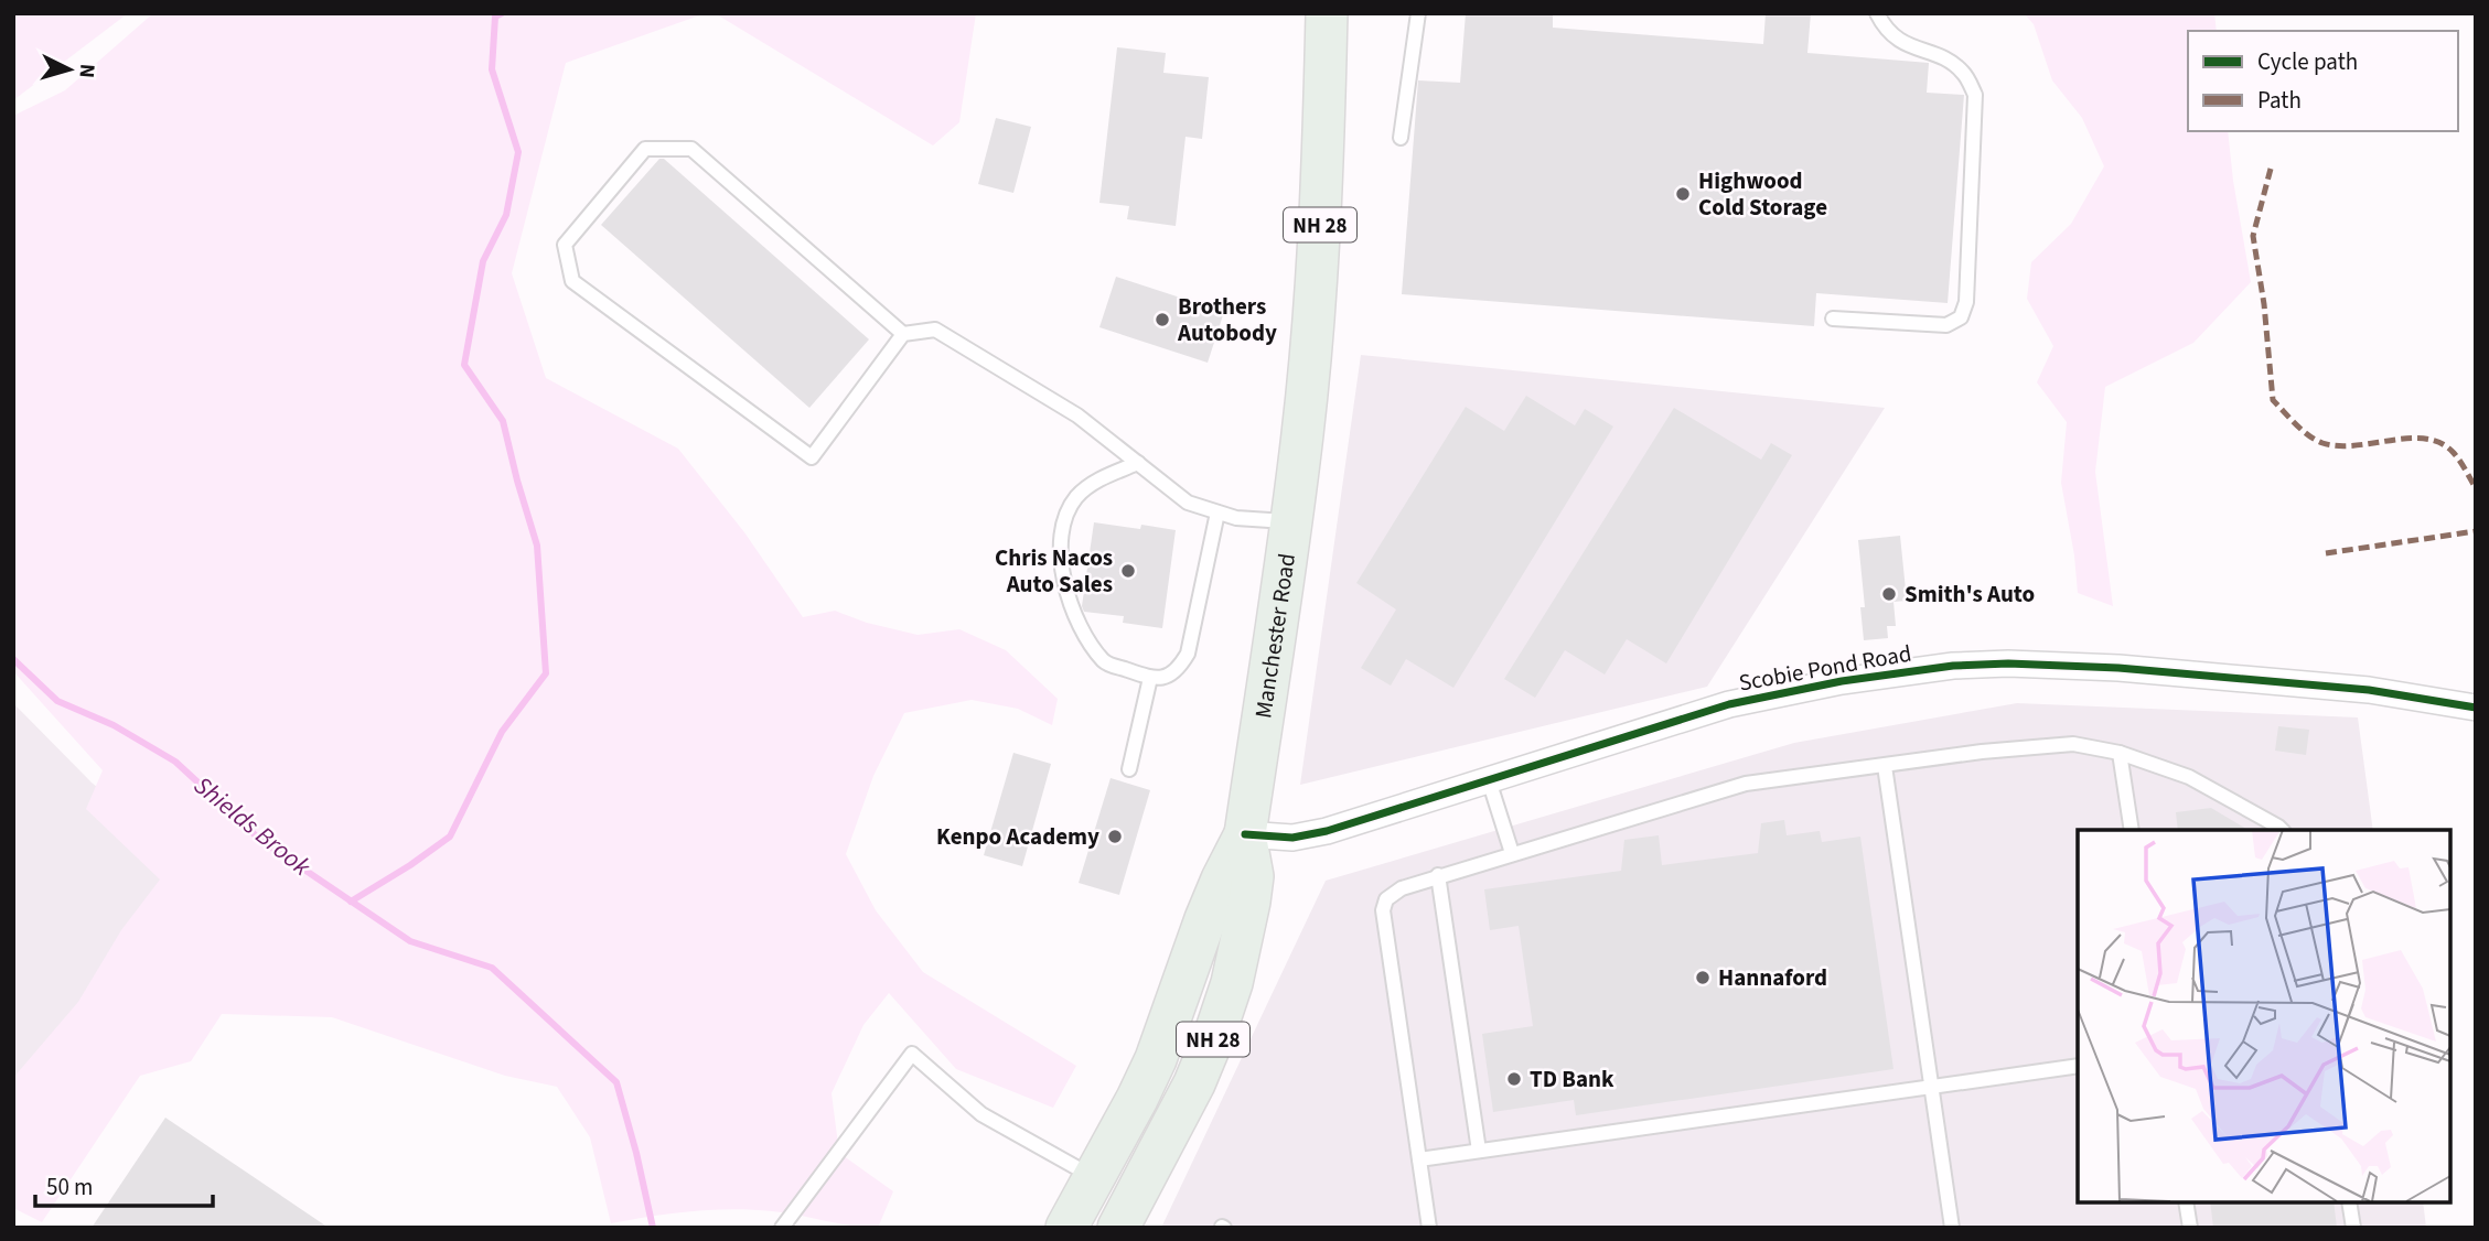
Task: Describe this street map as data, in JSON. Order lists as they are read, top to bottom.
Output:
{
  "streets": {
    "main road": ["NH 28", "Manchester Road"],
    "street": ["Scobie Pond Road"]
  },
  "crossings": [
    ["Manchester Road", "Scobie Pond Road"]
  ],
  "water": ["Shields Brook"],
  "places": [
    "Highwood Cold Storage",
    "Brothers Autobody",
    "Chris Nacos Auto Sales",
    "Smith's Auto",
    "Kenpo Academy",
    "Hannaford",
    "TD Bank"
  ],
  "legend": ["Cycle path", "Path"],
  "scale_bar": "50 m",
  "north": "right"
}
